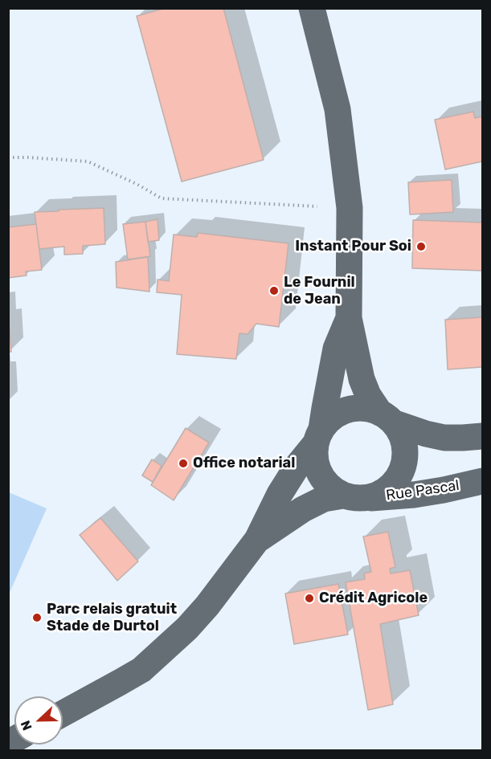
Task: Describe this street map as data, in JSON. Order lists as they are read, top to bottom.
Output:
{
  "streets": {
    "main road": ["Rue Pascal"]
  },
  "places": [
    "Instant Pour Soi",
    "Le Fournil de Jean",
    "Office notarial",
    "Crédit Agricole",
    "Parc relais gratuit Stade de Durtol"
  ],
  "north": "left"
}
